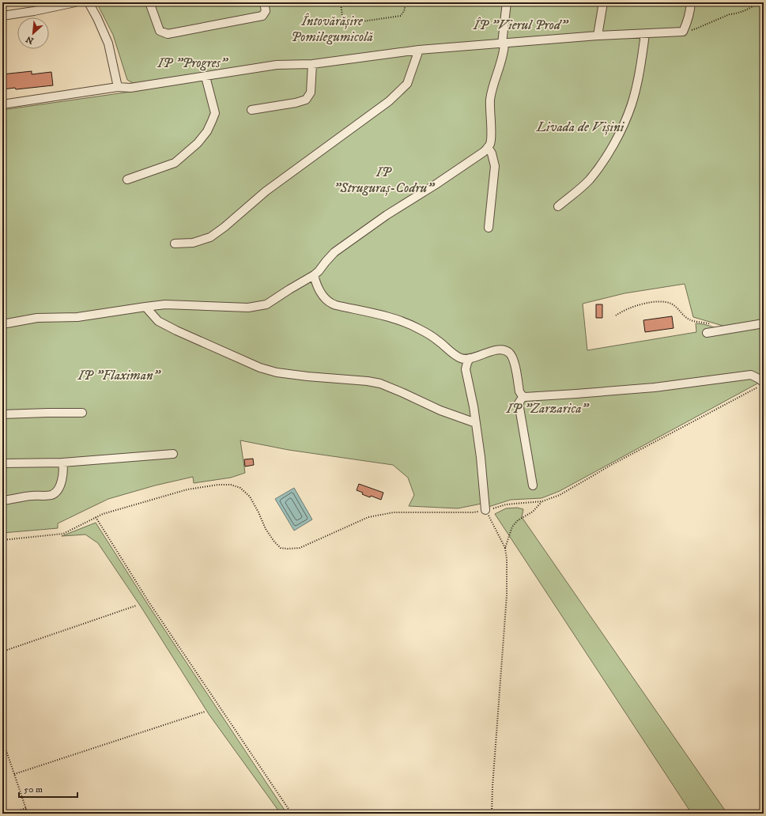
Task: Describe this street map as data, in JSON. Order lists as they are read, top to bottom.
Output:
{
  "parks": [
    "Întovărășire Pomilegumicolă",
    "ÎP \"Vierul Prod\"",
    "IP \"Progres\"",
    "Livada de Vișini",
    "IP \"Struguraș-Codru\"",
    "IP \"Flaximan\"",
    "IP \"Zarzarica\""
  ],
  "scale_bar": "50 m",
  "north": "bottom left"
}
